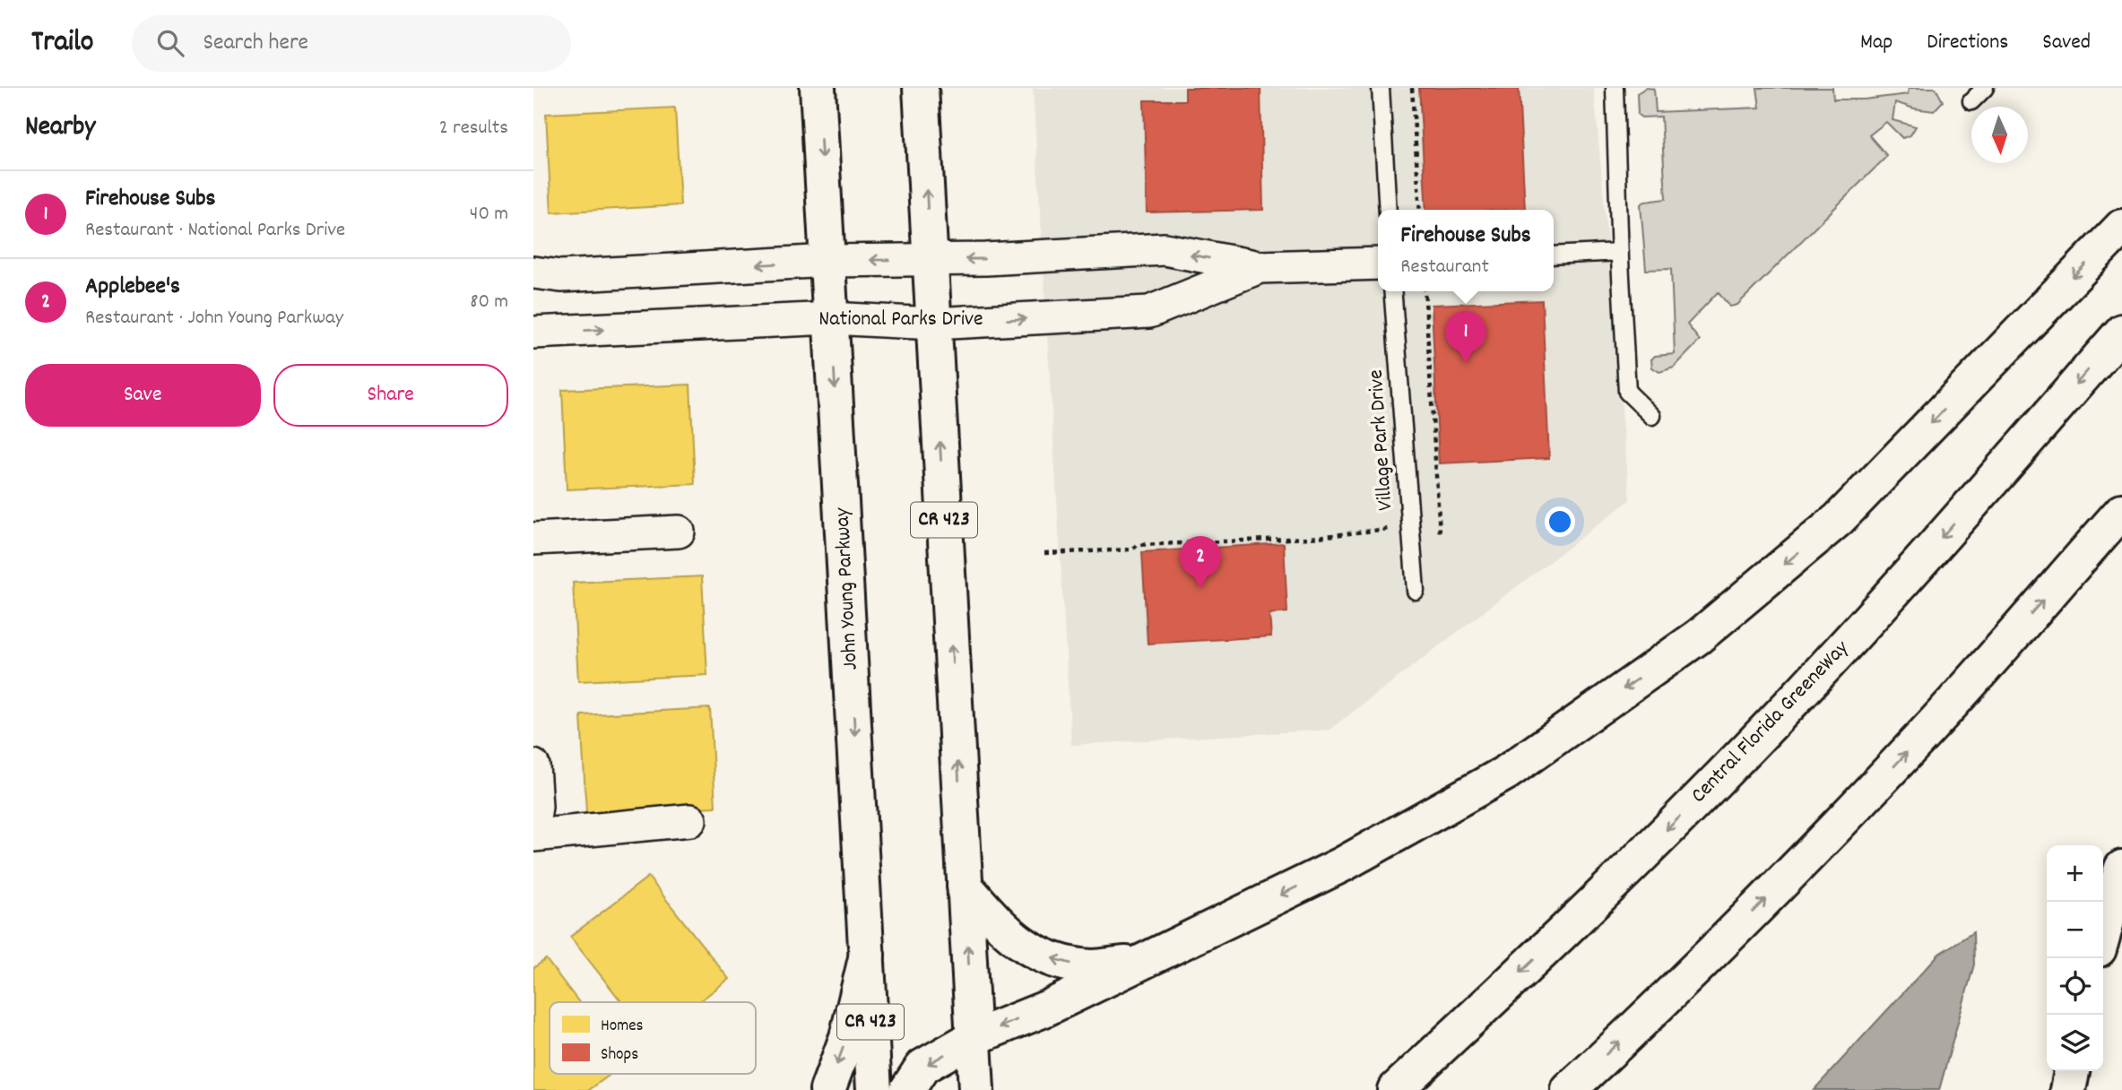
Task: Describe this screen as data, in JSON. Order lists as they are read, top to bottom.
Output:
{
  "streets": {
    "highway": ["CR 423", "John Young Parkway", "Central Florida GreeneWay"],
    "street": ["National Parks Drive"],
    "lane": ["Village Park Drive"]
  },
  "crossings": [
    ["National Parks Drive", "CR 423"],
    ["National Parks Drive", "John Young Parkway"]
  ],
  "legend": ["Homes", "Shops"],
  "north": "bottom",
  "page": {
    "header": "Trailo",
    "search": "Search here",
    "nav": ["Map", "Directions", "Saved"],
    "heading": ["Nearby", "2 results"],
    "list": [
      {
        "mark": "1",
        "name": "Firehouse Subs",
        "note": "Restaurant · National Parks Drive",
        "value": "40 m"
      },
      {
        "mark": "2",
        "name": "Applebee's",
        "note": "Restaurant · John Young Parkway",
        "value": "80 m"
      }
    ],
    "popup": ["Firehouse Subs", "Restaurant"],
    "pins": ["1", "2"],
    "buttons": ["Save", "Share"],
    "map_buttons": ["+", "−"]
  }
}
